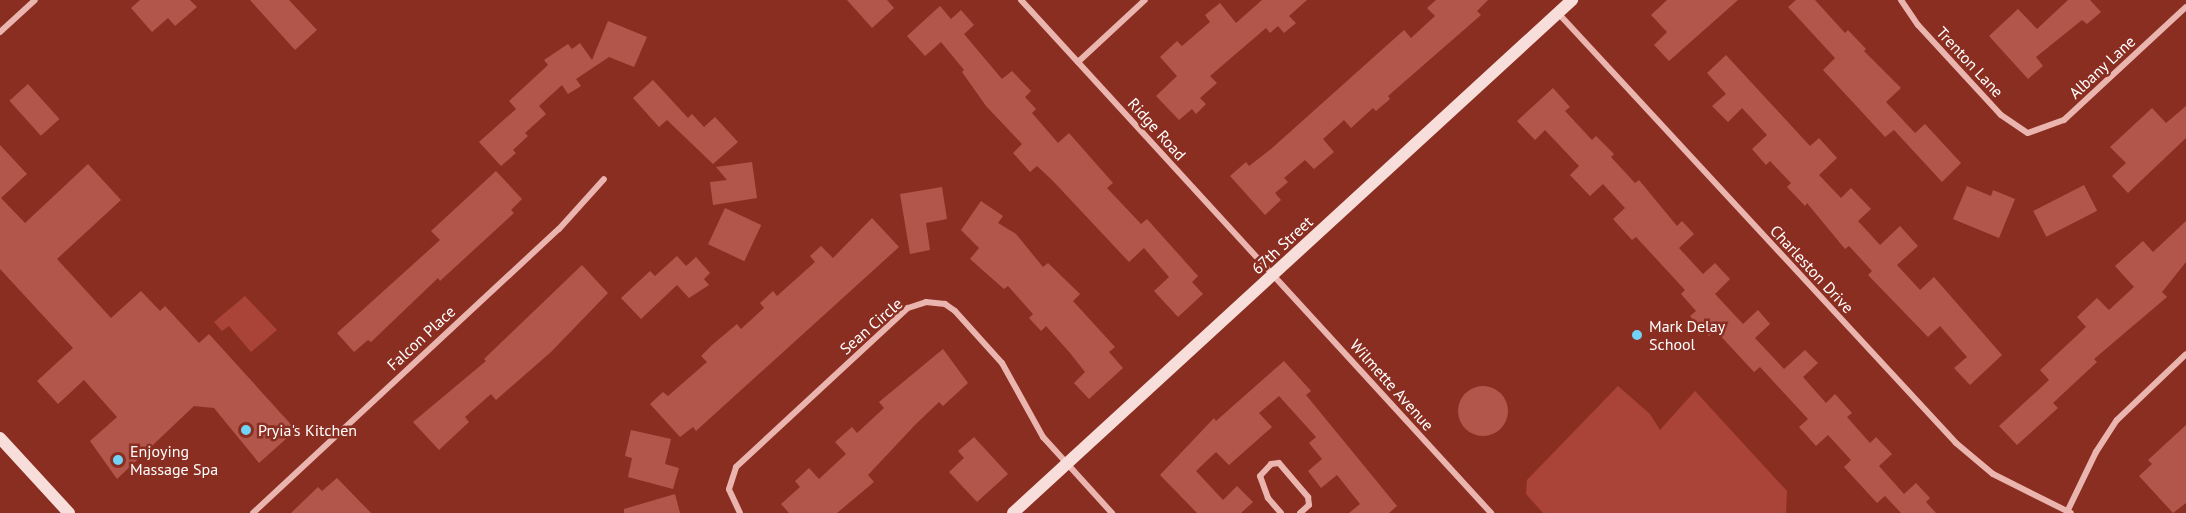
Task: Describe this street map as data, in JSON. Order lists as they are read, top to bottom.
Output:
{
  "streets": {
    "street": [
      "Trenton Lane",
      "Albany Lane",
      "Ridge Road",
      "67th Street",
      "Charleston Drive",
      "Sean Circle",
      "Falcon Place",
      "Wilmette Avenue"
    ]
  },
  "crossings": [
    ["Trenton Lane", "Albany Lane"],
    ["Ridge Road", "67th Street"],
    ["Ridge Road", "Wilmette Avenue"],
    ["67th Street", "Charleston Drive"],
    ["67th Street", "Sean Circle"],
    ["67th Street", "Wilmette Avenue"]
  ],
  "places": ["Mark Delay School", "Pryia's Kitchen", "Enjoying Massage Spa"]
}
